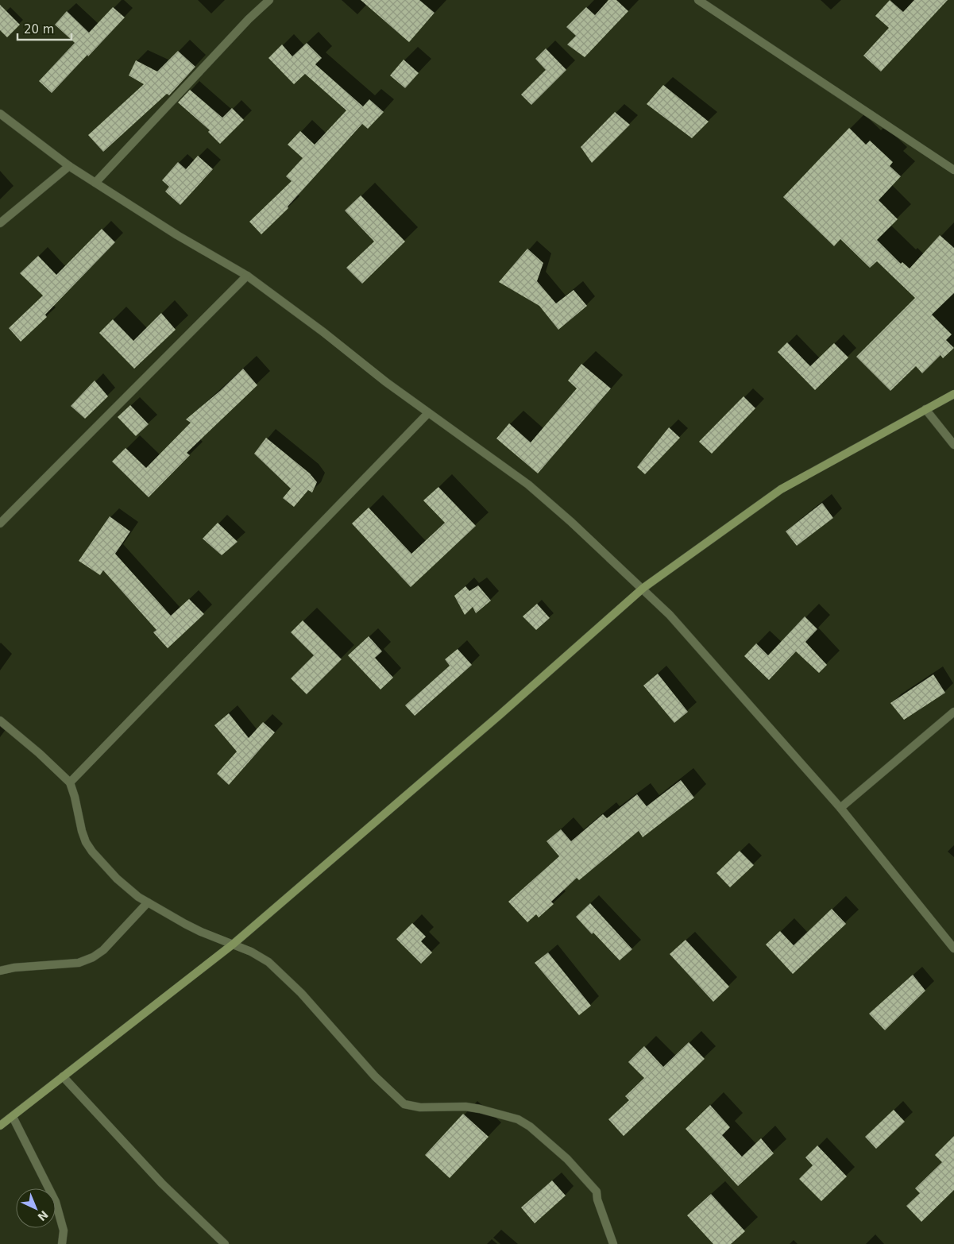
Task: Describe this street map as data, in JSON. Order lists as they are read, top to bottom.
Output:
{
  "scale_bar": "20 m",
  "north": "bottom right"
}
